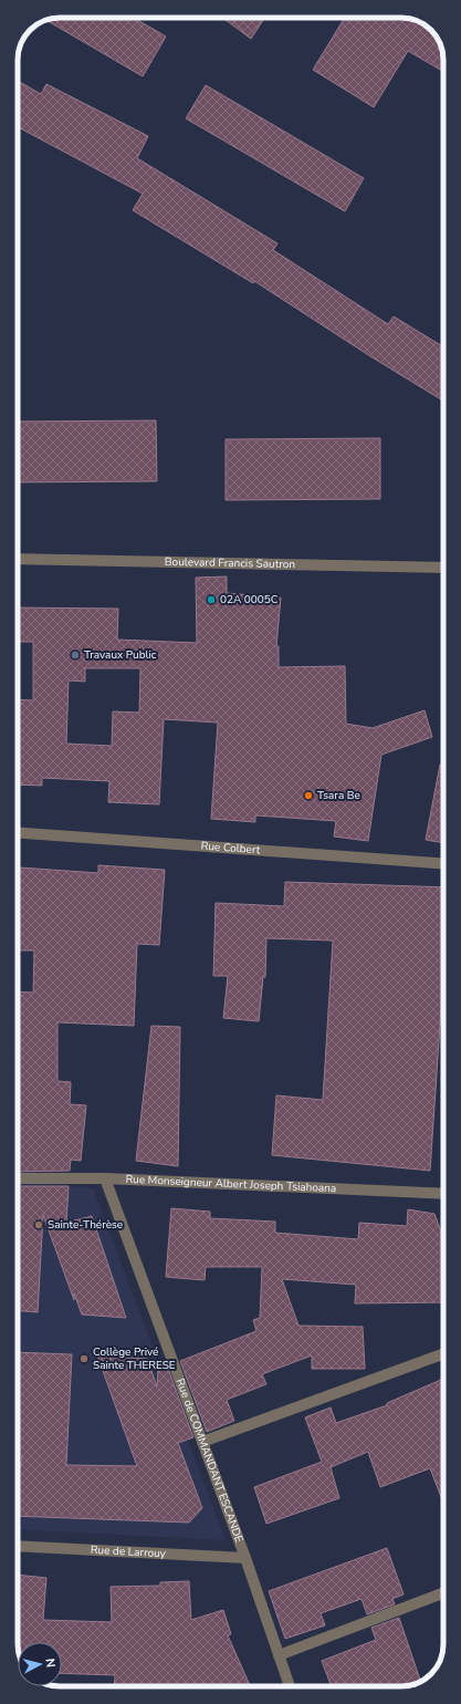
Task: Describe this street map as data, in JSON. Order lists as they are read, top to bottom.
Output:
{
  "streets": {
    "street": [
      "Boulevard Francis Sautron",
      "Rue Colbert",
      "Rue Monseigneur Albert Joseph Tsiahoana",
      "Rue de COMMANDANT ESCANDE",
      "Rue de Larrouy"
    ]
  },
  "crossings": [
    ["Rue Monseigneur Albert Joseph Tsiahoana", "Rue de COMMANDANT ESCANDE"],
    ["Rue de COMMANDANT ESCANDE", "Rue de Larrouy"]
  ],
  "places": [
    "02A 0005C",
    "Travaux Public",
    "Tsara Be",
    "Sainte-Thérèse",
    "Collège Privé Sainte THERESE"
  ],
  "north": "right"
}
